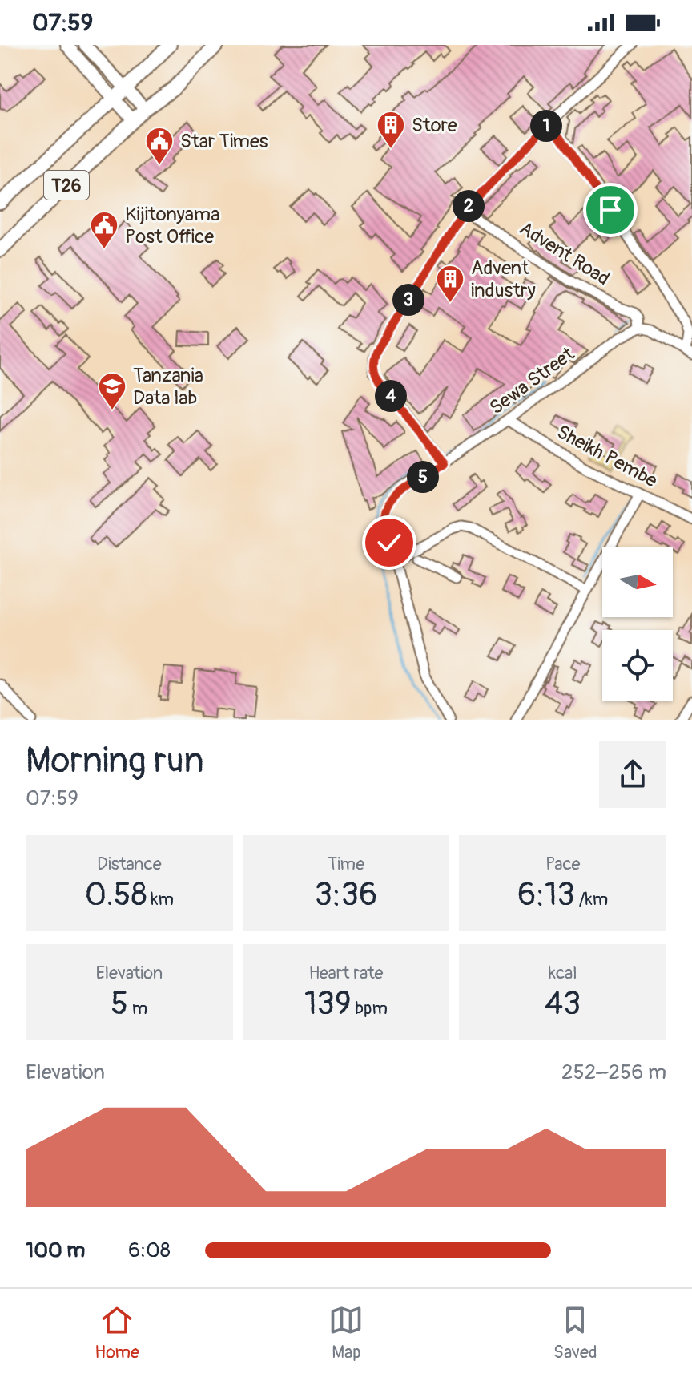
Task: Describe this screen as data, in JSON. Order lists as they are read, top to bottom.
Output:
{
  "streets": {
    "highway": ["T26"],
    "street": ["Advent Road", "Sewa Street", "Sheikh Pembe"]
  },
  "crossings": [
    ["Advent Road", "Sewa Street"],
    ["Sewa Street", "Sheikh Pembe"]
  ],
  "places": {
    "building": ["Store", "Advent industry"],
    "public building": ["Star Times", "Kijitonyama Post Office"],
    "school or university": ["Tanzania Data lab"]
  },
  "north": "right",
  "page": {
    "status": "07:59",
    "pins": [
      "1",
      "2",
      "3",
      "4",
      "5"
    ],
    "heading": ["Morning run", "07:59"],
    "stats": [
      ["Distance", "0.58 km"],
      ["Time", "3:36"],
      ["Pace", "6:13 /km"],
      ["Elevation", "5 m"],
      ["Heart rate", "139 bpm"],
      ["kcal", "43"]
    ],
    "chart": ["Elevation", "252–256 m"],
    "list": [
      {
        "name": "100 m",
        "note": "6:08"
      }
    ],
    "tabs": ["Home", "Map", "Saved"]
  }
}
